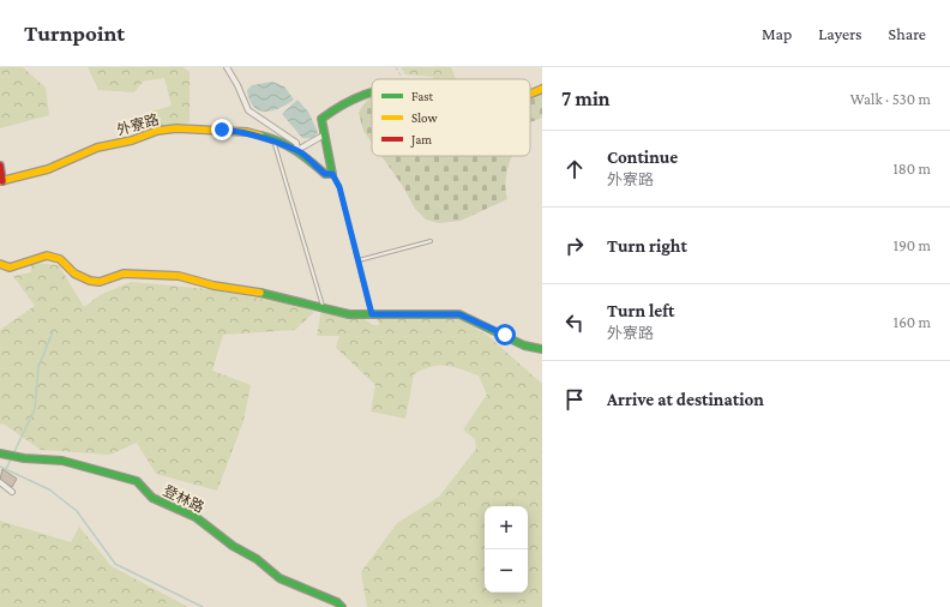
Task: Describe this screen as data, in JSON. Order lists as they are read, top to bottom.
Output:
{
  "streets": {
    "street": ["外寮路", "登林路"]
  },
  "legend": ["Fast", "Slow", "Jam"],
  "page": {
    "header": "Turnpoint",
    "nav": ["Map", "Layers", "Share"],
    "heading": ["7 min", "Walk · 530 m"],
    "list": [
      ["Continue", "外寮路", "180 m"],
      ["Turn right", "190 m"],
      ["Turn left", "外寮路", "160 m"],
      "Arrive at destination"
    ],
    "map_buttons": ["+", "−"]
  }
}
